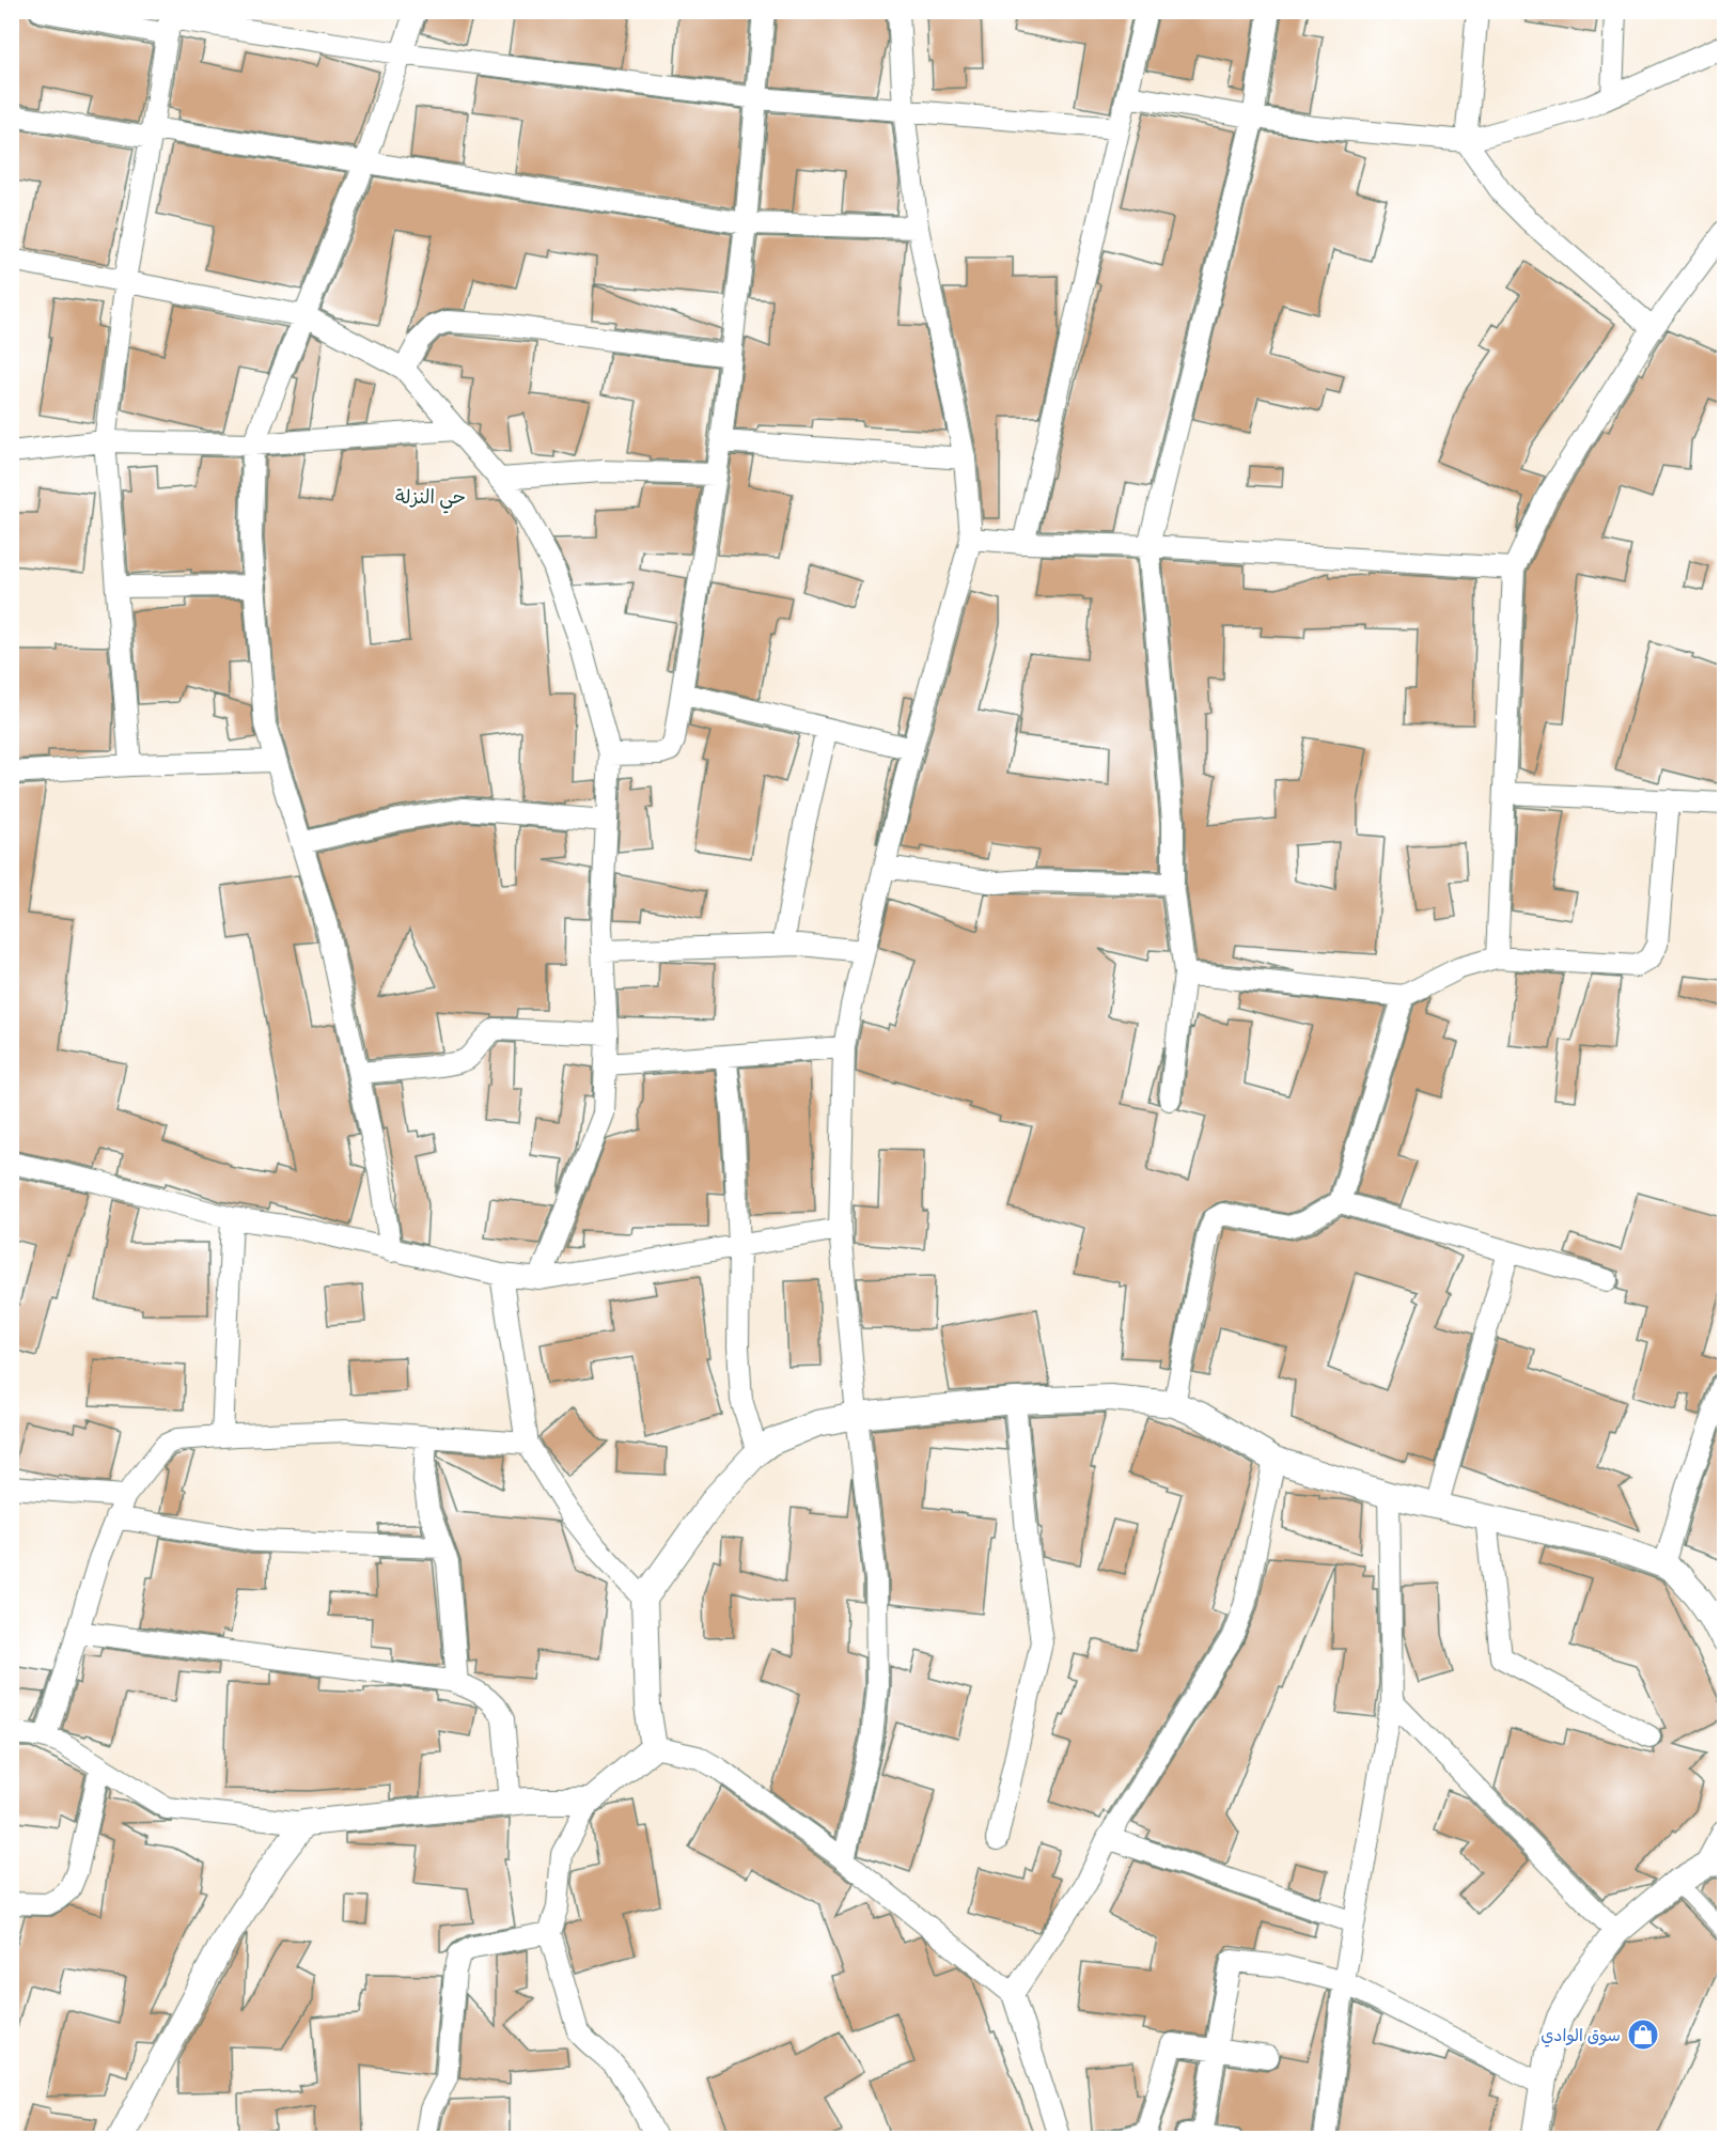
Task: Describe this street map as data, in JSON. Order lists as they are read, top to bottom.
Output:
{
  "districts": ["حي النزلة"],
  "places": {
    "shop": ["سوق الوادي"]
  }
}
